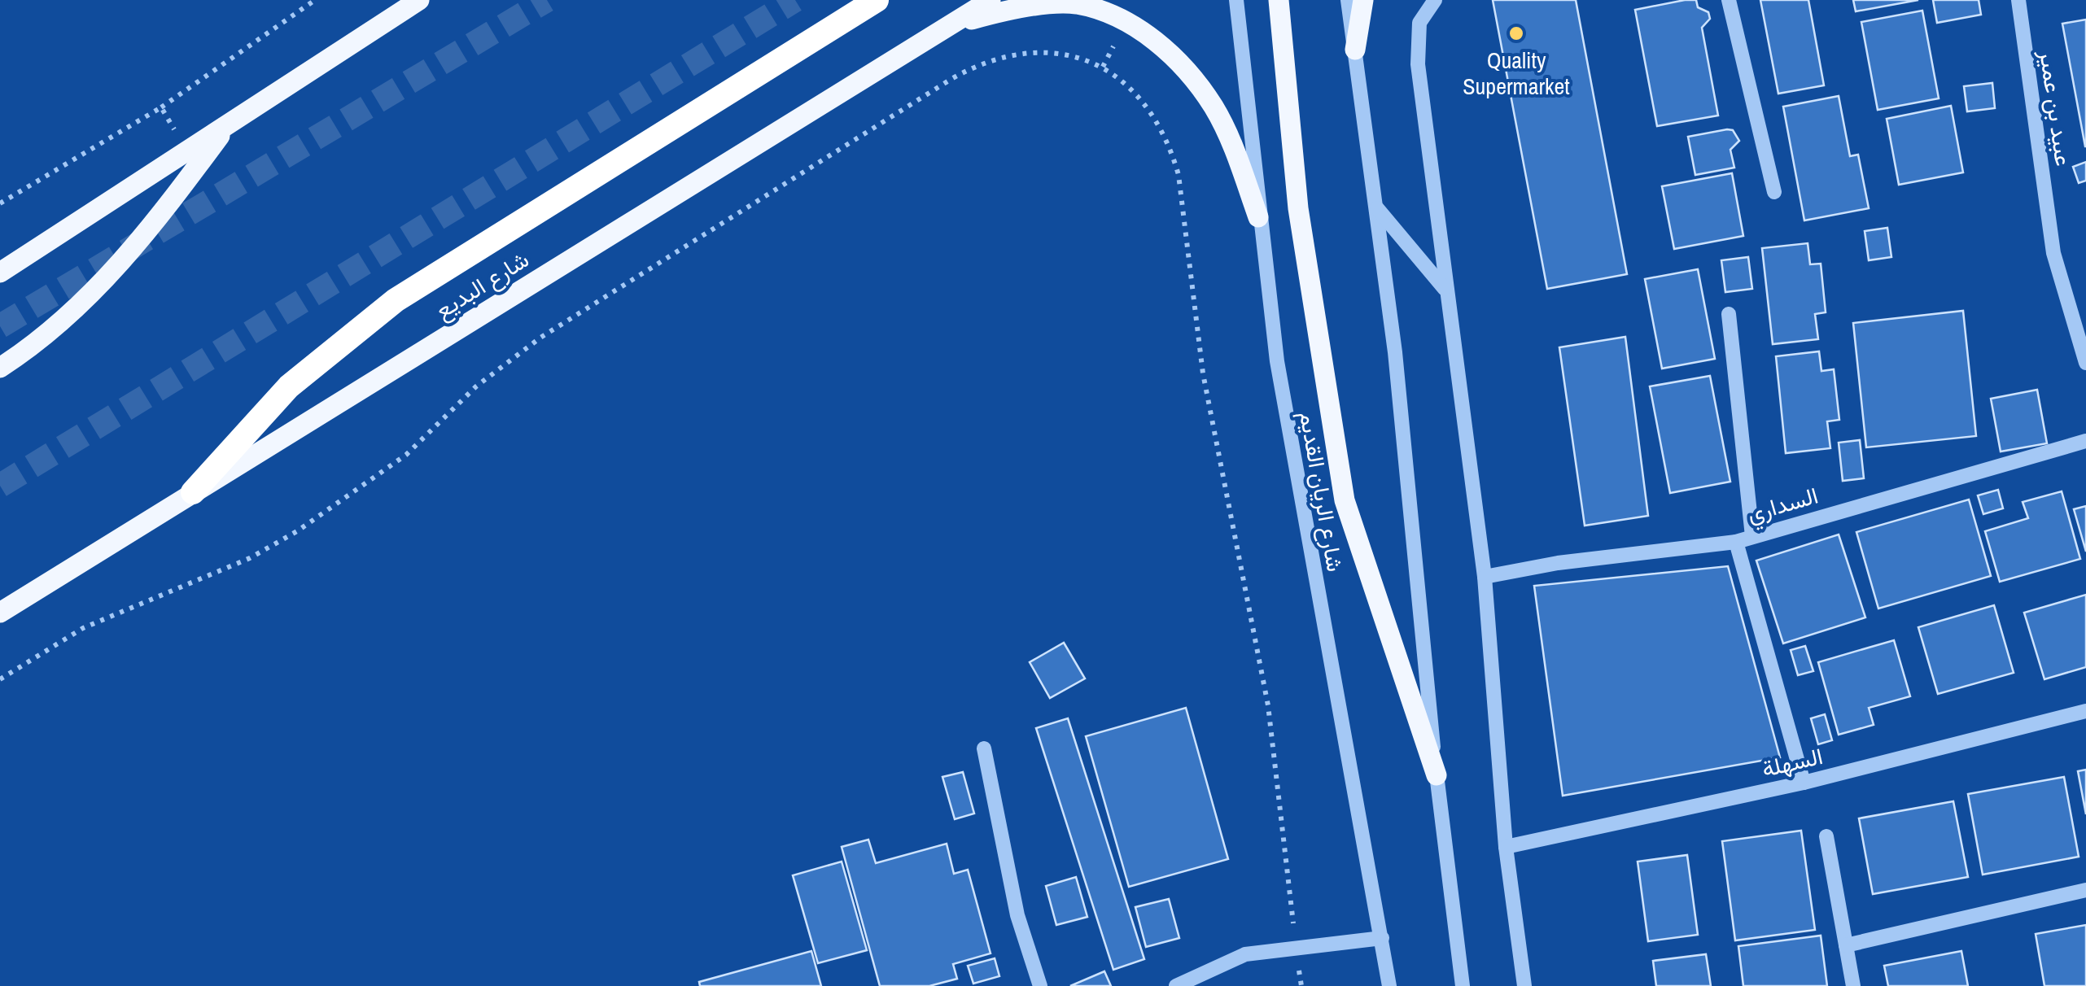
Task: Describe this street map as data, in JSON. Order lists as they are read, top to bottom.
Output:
{
  "streets": {
    "main road": ["شارع البديع"],
    "street": [
      "عبيد بن عمير",
      "شارع الريان القديم",
      "السداري",
      "السهلة"
    ]
  },
  "places": ["Quality Supermarket"]
}
